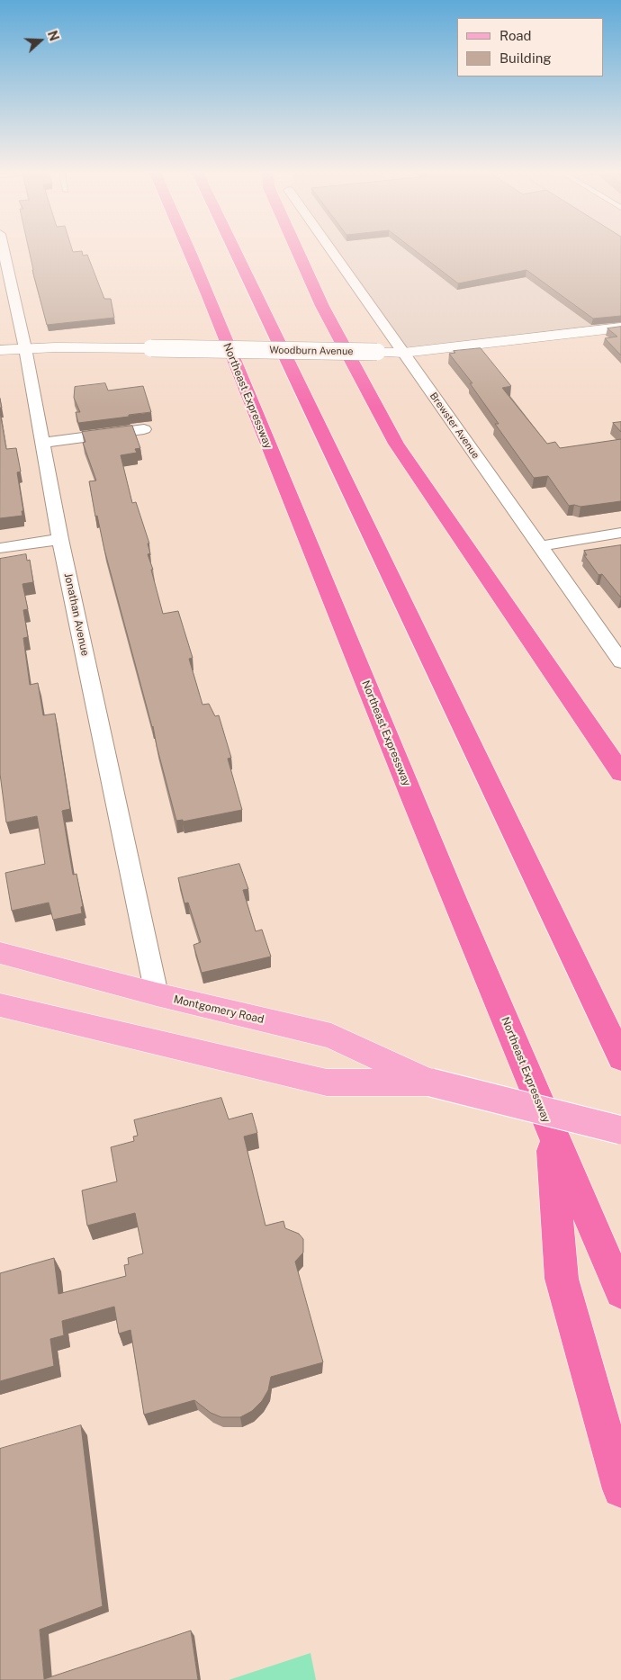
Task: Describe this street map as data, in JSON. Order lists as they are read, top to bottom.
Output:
{
  "streets": {
    "highway": ["Northeast Expressway"],
    "main road": ["Montgomery Road"],
    "street": ["Woodburn Avenue", "Brewster Avenue", "Jonathan Avenue"]
  },
  "crossings": [
    ["Woodburn Avenue", "Brewster Avenue"],
    ["Woodburn Avenue", "Jonathan Avenue"],
    ["Jonathan Avenue", "Montgomery Road"]
  ],
  "legend": ["Road", "Building"],
  "north": "right"
}
